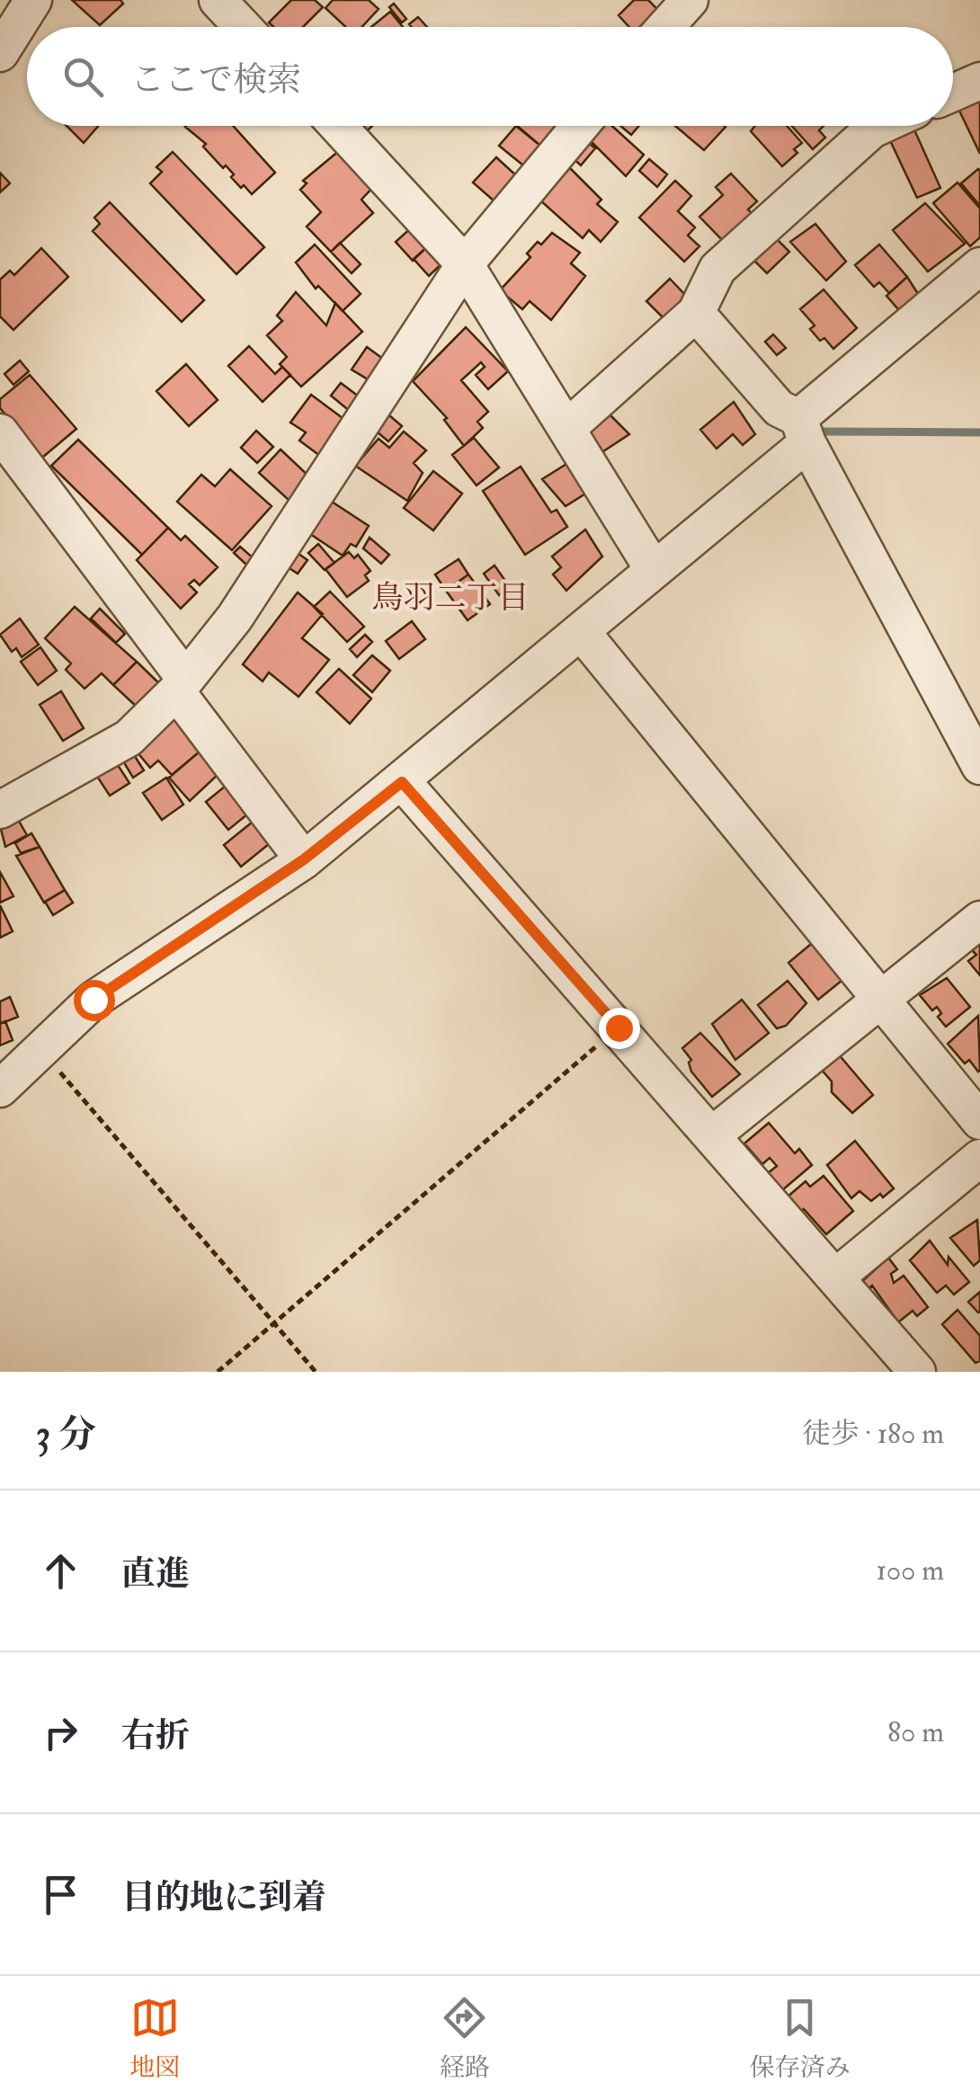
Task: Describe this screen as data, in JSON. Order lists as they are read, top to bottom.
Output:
{
  "districts": ["鳥羽二丁目"],
  "page": {
    "search": "ここで検索",
    "heading": ["3 分", "徒歩 · 180 m"],
    "list": [
      ["直進", "100 m"],
      ["右折", "80 m"],
      "目的地に到着"
    ],
    "nav": ["地図", "経路", "保存済み"]
  }
}
